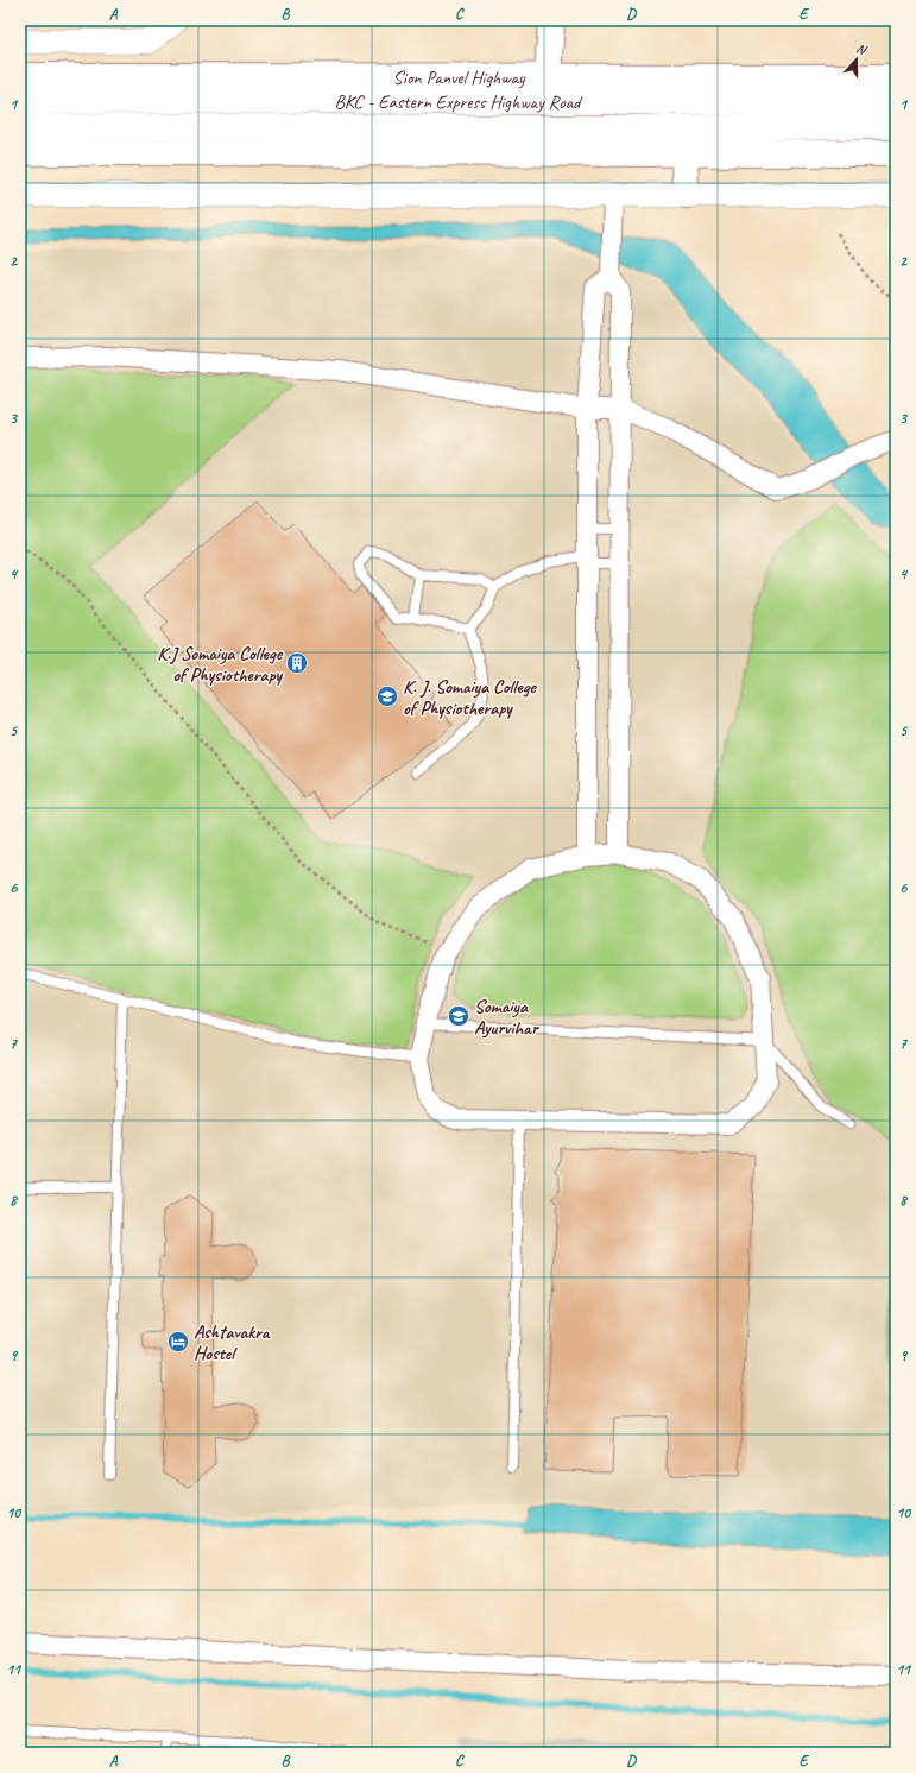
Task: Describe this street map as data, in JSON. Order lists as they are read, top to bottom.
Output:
{
  "streets": {
    "main road": ["Sion Panvel Highway", "BKC - Eastern Express Highway Road"]
  },
  "places": {
    "building": ["K.J Somaiya College of Physiotherapy"],
    "school or university": ["K. J. Somaiya College of Physiotherapy", "Somaiya Ayurvihar"],
    "hotel": ["Ashtavakra Hostel"]
  },
  "north": "top",
  "grid": {
    "columns": [
      "A",
      "B",
      "C",
      "D",
      "E"
    ],
    "rows": [
      "1",
      "2",
      "3",
      "4",
      "5",
      "6",
      "7",
      "8",
      "9",
      "10",
      "11"
    ]
  }
}
